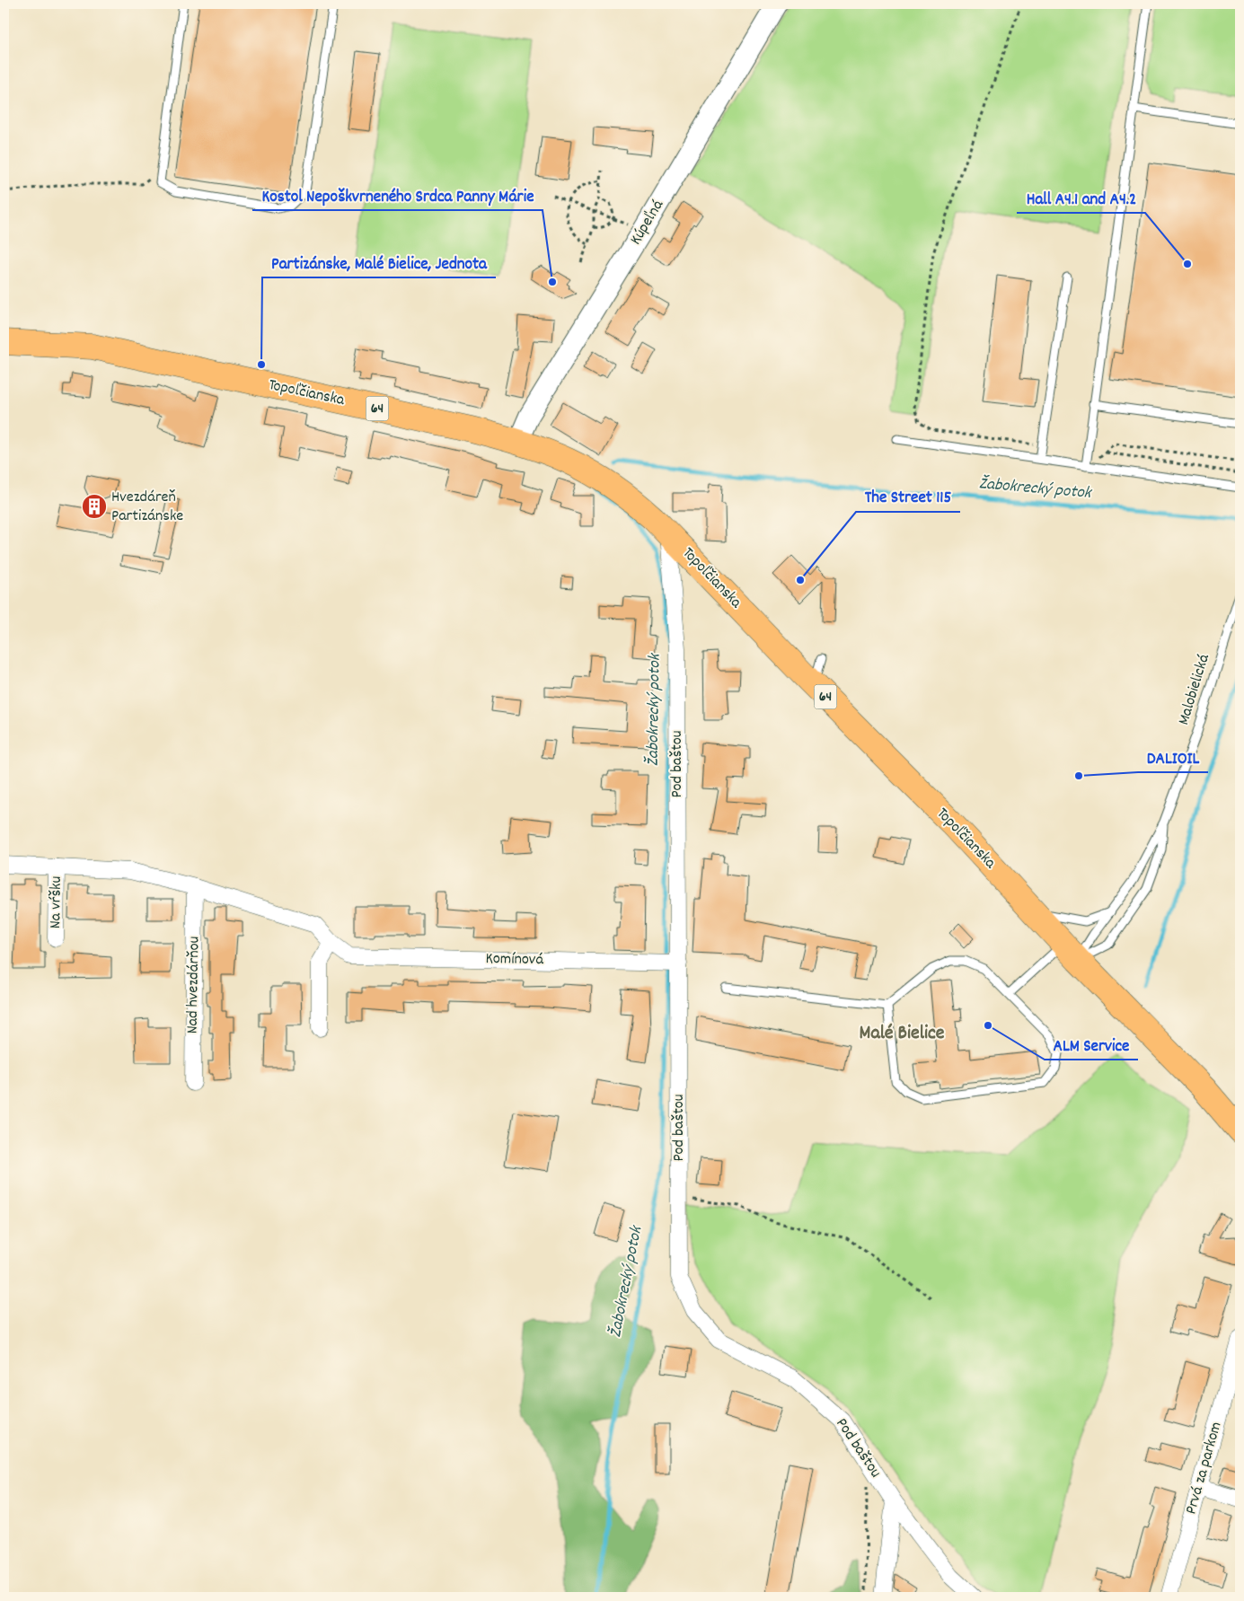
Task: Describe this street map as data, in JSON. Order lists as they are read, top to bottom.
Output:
{
  "streets": {
    "main road": ["Topoľčianska", "64"],
    "street": [
      "Kúpeľná",
      "Pod baštou",
      "Na vŕšku",
      "Komínová",
      "Nad hvezdárňou",
      "Prvá za parkom"
    ],
    "lane": ["Malobielická"]
  },
  "crossings": [
    ["Kúpeľná", "Topoľčianska"],
    ["Topoľčianska", "Malobielická"],
    ["Topoľčianska", "Pod baštou"],
    ["Pod baštou", "Komínová"]
  ],
  "districts": ["Malé Bielice"],
  "water": ["Žabokrecký potok"],
  "places": {
    "other": [
      "Hall A4.1 and A4.2",
      "Kostol Nepoškvrneného Srdca Panny Márie",
      "Partizánske, Malé Bielice, Jednota",
      "The Street 115",
      "DALIOIL",
      "ALM Service"
    ],
    "building": ["Hvezdáreň Partizánske"]
  }
}
